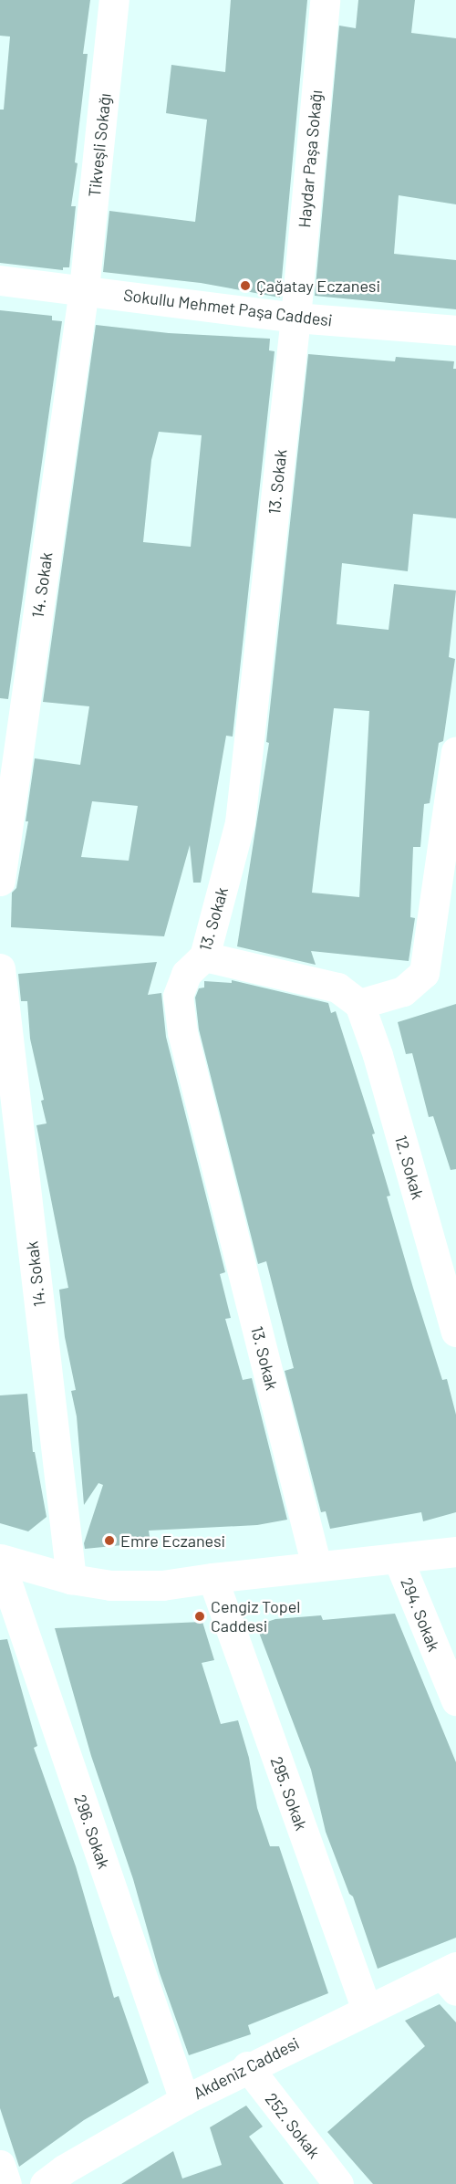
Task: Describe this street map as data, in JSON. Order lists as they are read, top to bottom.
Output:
{
  "streets": {
    "street": [
      "Tikveşli Sokağı",
      "Haydar Paşa Sokağı",
      "Sokullu Mehmet Paşa Caddesi",
      "13. Sokak",
      "14. Sokak",
      "12. Sokak",
      "294. Sokak",
      "295. Sokak",
      "296. Sokak",
      "Akdeniz Caddesi",
      "252. Sokak"
    ]
  },
  "crossings": [
    ["Tikveşli Sokağı", "Sokullu Mehmet Paşa Caddesi"],
    ["Tikveşli Sokağı", "14. Sokak"],
    ["Haydar Paşa Sokağı", "Sokullu Mehmet Paşa Caddesi"],
    ["Haydar Paşa Sokağı", "13. Sokak"],
    ["Sokullu Mehmet Paşa Caddesi", "13. Sokak"],
    ["Sokullu Mehmet Paşa Caddesi", "14. Sokak"],
    ["295. Sokak", "Akdeniz Caddesi"],
    ["296. Sokak", "Akdeniz Caddesi"],
    ["Akdeniz Caddesi", "252. Sokak"]
  ],
  "places": ["Çağatay Eczanesi", "Emre Eczanesi", "Cengiz Topel Caddesi"]
}
